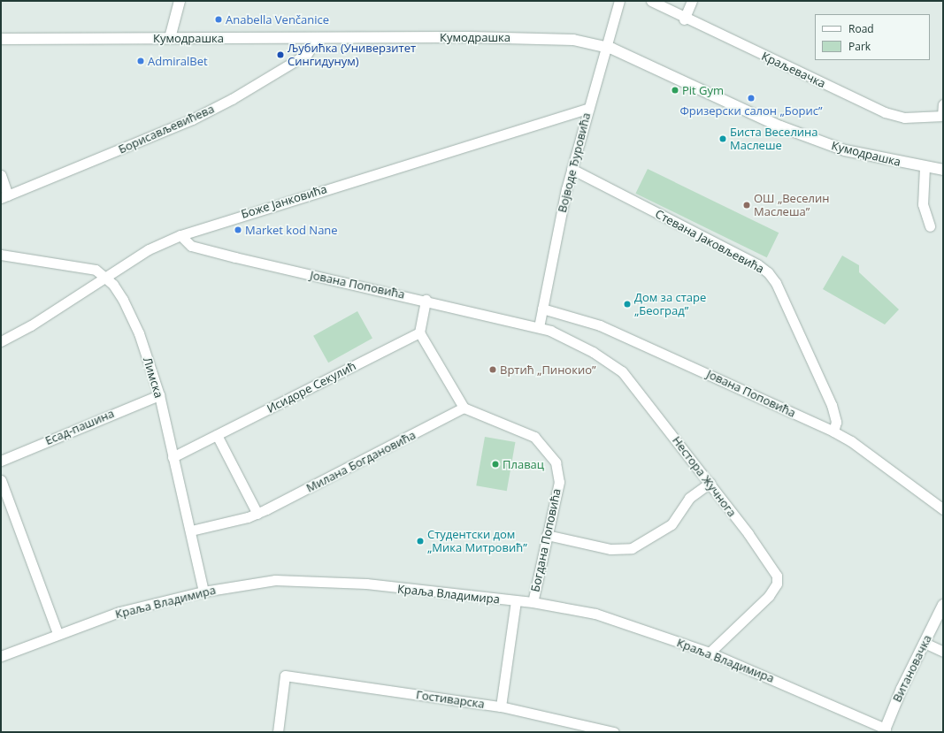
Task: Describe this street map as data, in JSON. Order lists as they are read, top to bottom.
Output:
{
  "streets": {
    "street": [
      "Кумодрашка",
      "Краљевачка",
      "Борисављевићева",
      "Војводе Ђуровића",
      "Боже Јанковића",
      "Стевана Јаковљевића",
      "Јована Поповића",
      "Лимска",
      "Исидоре Секулић",
      "Есад-пашина",
      "Милана Богдановића",
      "Нестора Жучнога",
      "Богдана Поповића",
      "Краља Владимира",
      "Витановачка",
      "Гостиварска"
    ]
  },
  "crossings": [
    ["Кумодрашка", "Борисављевићева"],
    ["Кумодрашка", "Војводе Ђуровића"],
    ["Војводе Ђуровића", "Боже Јанковића"],
    ["Војводе Ђуровића", "Стевана Јаковљевића"],
    ["Војводе Ђуровића", "Јована Поповића"],
    ["Војводе Ђуровића", "Нестора Жучнога"],
    ["Боже Јанковића", "Јована Поповића"],
    ["Боже Јанковића", "Лимска"],
    ["Стевана Јаковљевића", "Јована Поповића"],
    ["Јована Поповића", "Нестора Жучнога"],
    ["Лимска", "Исидоре Секулић"],
    ["Лимска", "Есад-пашина"],
    ["Лимска", "Милана Богдановића"],
    ["Лимска", "Краља Владимира"],
    ["Милана Богдановића", "Богдана Поповића"],
    ["Нестора Жучнога", "Краља Владимира"],
    ["Богдана Поповића", "Краља Владимира"],
    ["Богдана Поповића", "Гостиварска"],
    ["Краља Владимира", "Витановачка"]
  ],
  "places": [
    "Anabella Venčanice",
    "Љубићка (Универзитет Сингидунум)",
    "AdmiralBet",
    "Pit Gym",
    "Фризерски салон „Борис”",
    "Биста Веселина Маслеше",
    "ОШ „Веселин Маслеша”",
    "Market kod Nane",
    "Дом за старе „Београд”",
    "Вртић „Пинокио”",
    "Плавац",
    "Студентски дом „Мика Митровић”"
  ],
  "legend": ["Road", "Park"]
}
